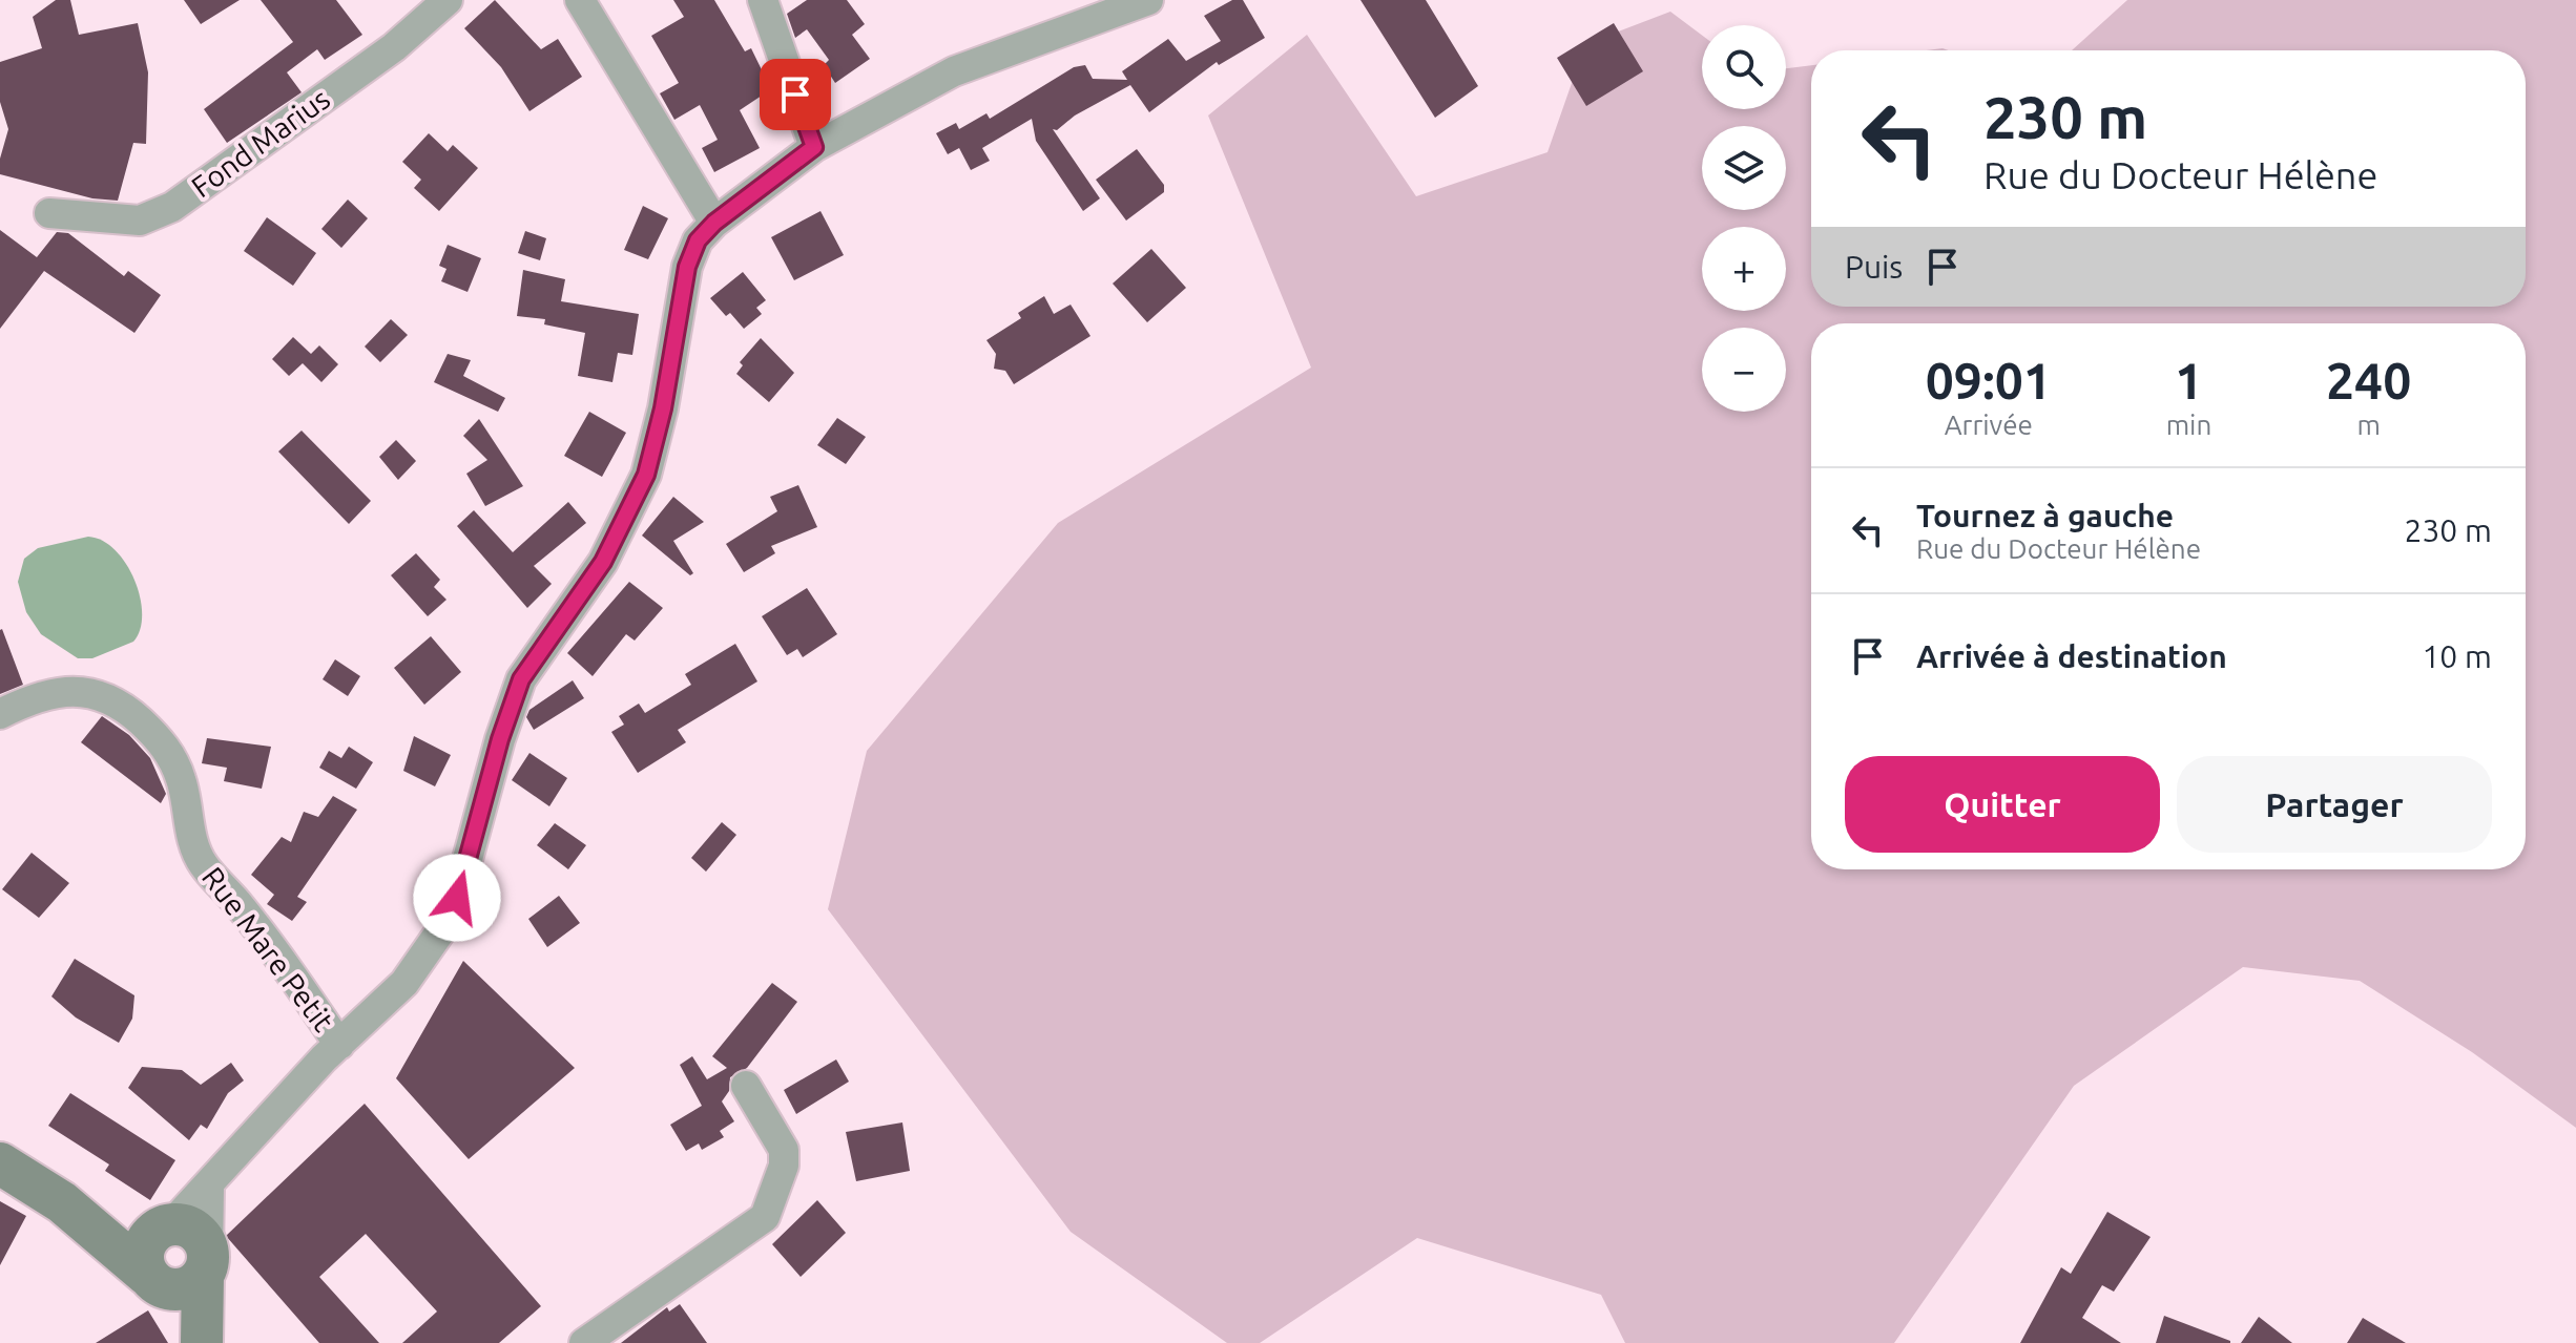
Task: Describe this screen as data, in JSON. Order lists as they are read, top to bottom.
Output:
{
  "streets": {
    "street": ["Fond Marius", "Rue Mare Petit"]
  },
  "page": {
    "map_buttons": ["+", "−"],
    "turn": ["230 m", "Rue du Docteur Hélène"],
    "then": "Puis",
    "eta": [
      "09:01",
      "Arrivée",
      "1",
      "min",
      "240",
      "m"
    ],
    "list": [
      {
        "name": "Tournez à gauche",
        "note": "Rue du Docteur Hélène",
        "value": "230 m"
      },
      {
        "name": "Arrivée à destination",
        "value": "10 m"
      }
    ],
    "buttons": ["Quitter", "Partager"]
  }
}
